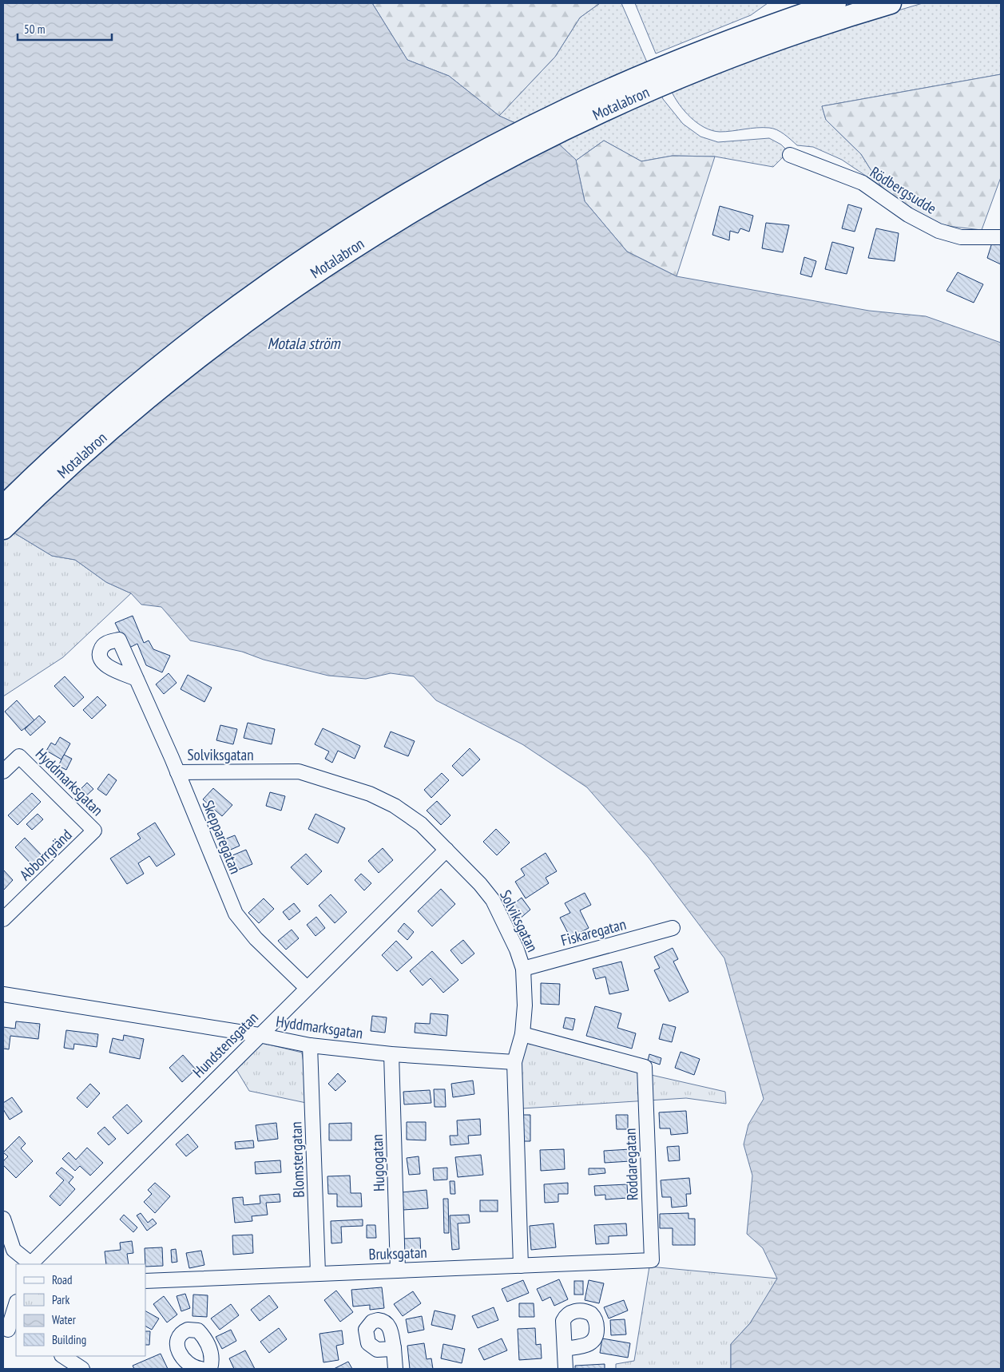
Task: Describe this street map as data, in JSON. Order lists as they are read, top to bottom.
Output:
{
  "streets": {
    "highway": ["Motalabron"],
    "street": [
      "Rödbergsudde",
      "Solviksgatan",
      "Hyddmarksgatan",
      "Skepparegatan",
      "Abborrgränd",
      "Fiskaregatan",
      "Hundstensgatan",
      "Blomstergatan",
      "Hugogatan",
      "Roddaregatan",
      "Bruksgatan"
    ]
  },
  "crossings": [
    ["Solviksgatan", "Hyddmarksgatan"],
    ["Solviksgatan", "Skepparegatan"],
    ["Solviksgatan", "Fiskaregatan"],
    ["Solviksgatan", "Hundstensgatan"],
    ["Solviksgatan", "Roddaregatan"],
    ["Solviksgatan", "Bruksgatan"],
    ["Hyddmarksgatan", "Abborrgränd"],
    ["Hyddmarksgatan", "Hundstensgatan"],
    ["Hyddmarksgatan", "Blomstergatan"],
    ["Hyddmarksgatan", "Hugogatan"],
    ["Skepparegatan", "Hundstensgatan"],
    ["Blomstergatan", "Bruksgatan"],
    ["Hugogatan", "Bruksgatan"],
    ["Roddaregatan", "Bruksgatan"]
  ],
  "water": ["Motala ström"],
  "legend": [
    "Road",
    "Park",
    "Water",
    "Building"
  ],
  "scale_bar": "50 m"
}
